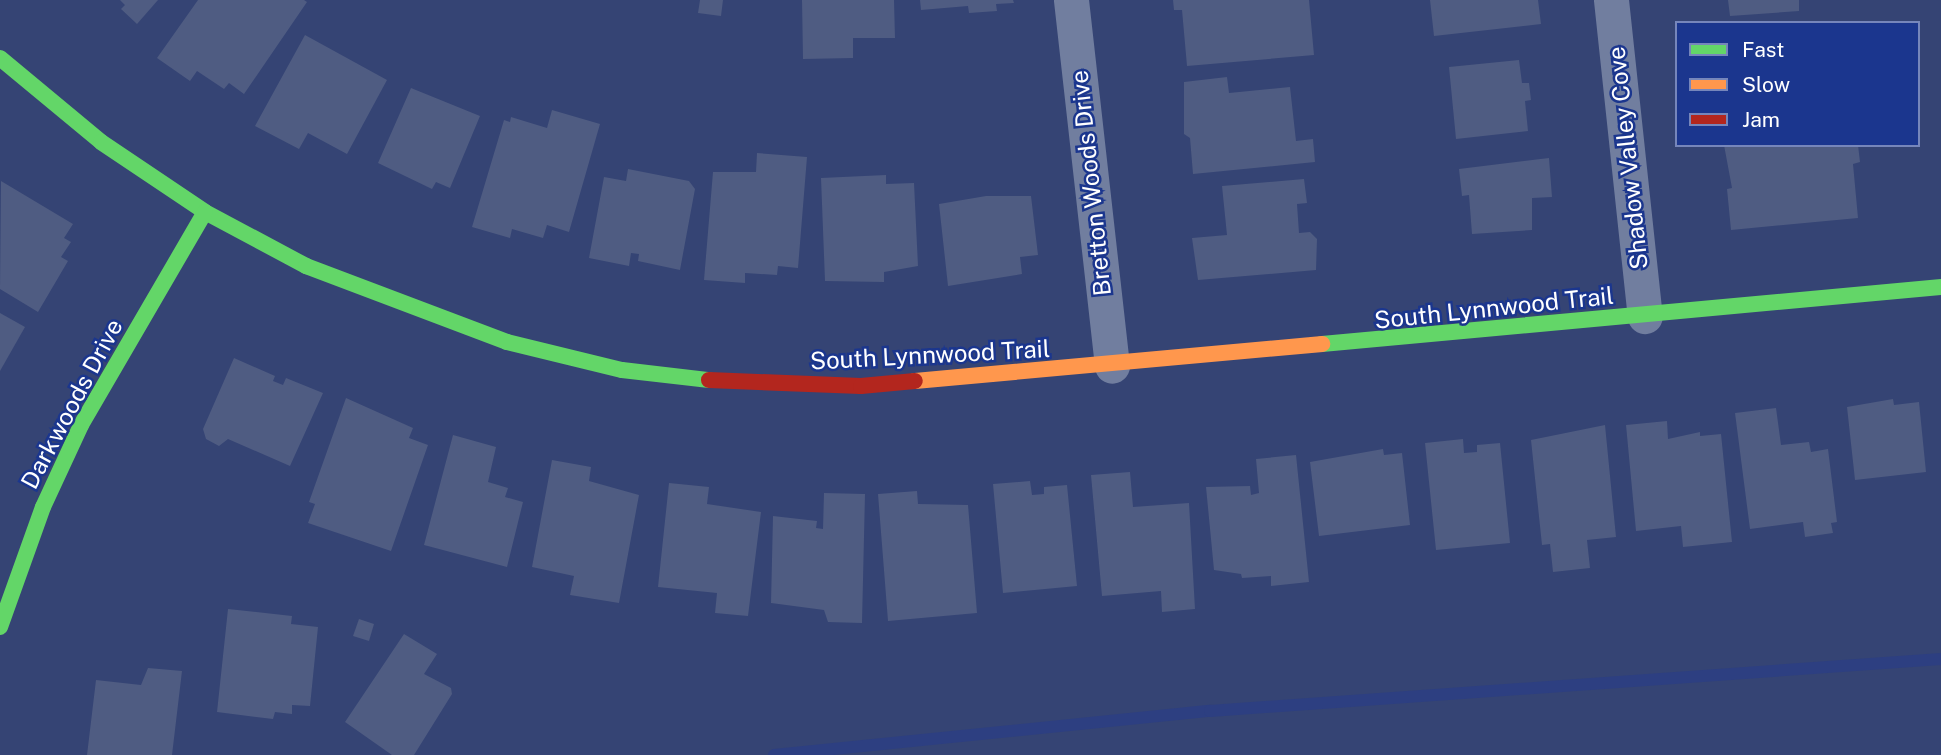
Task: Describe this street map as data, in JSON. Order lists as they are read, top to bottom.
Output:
{
  "streets": {
    "street": [
      "Shadow Valley Cove",
      "Bretton Woods Drive",
      "South Lynnwood Trail",
      "Darkwoods Drive"
    ]
  },
  "crossings": [
    ["Shadow Valley Cove", "South Lynnwood Trail"],
    ["Bretton Woods Drive", "South Lynnwood Trail"],
    ["South Lynnwood Trail", "Darkwoods Drive"]
  ],
  "legend": ["Fast", "Slow", "Jam"]
}
